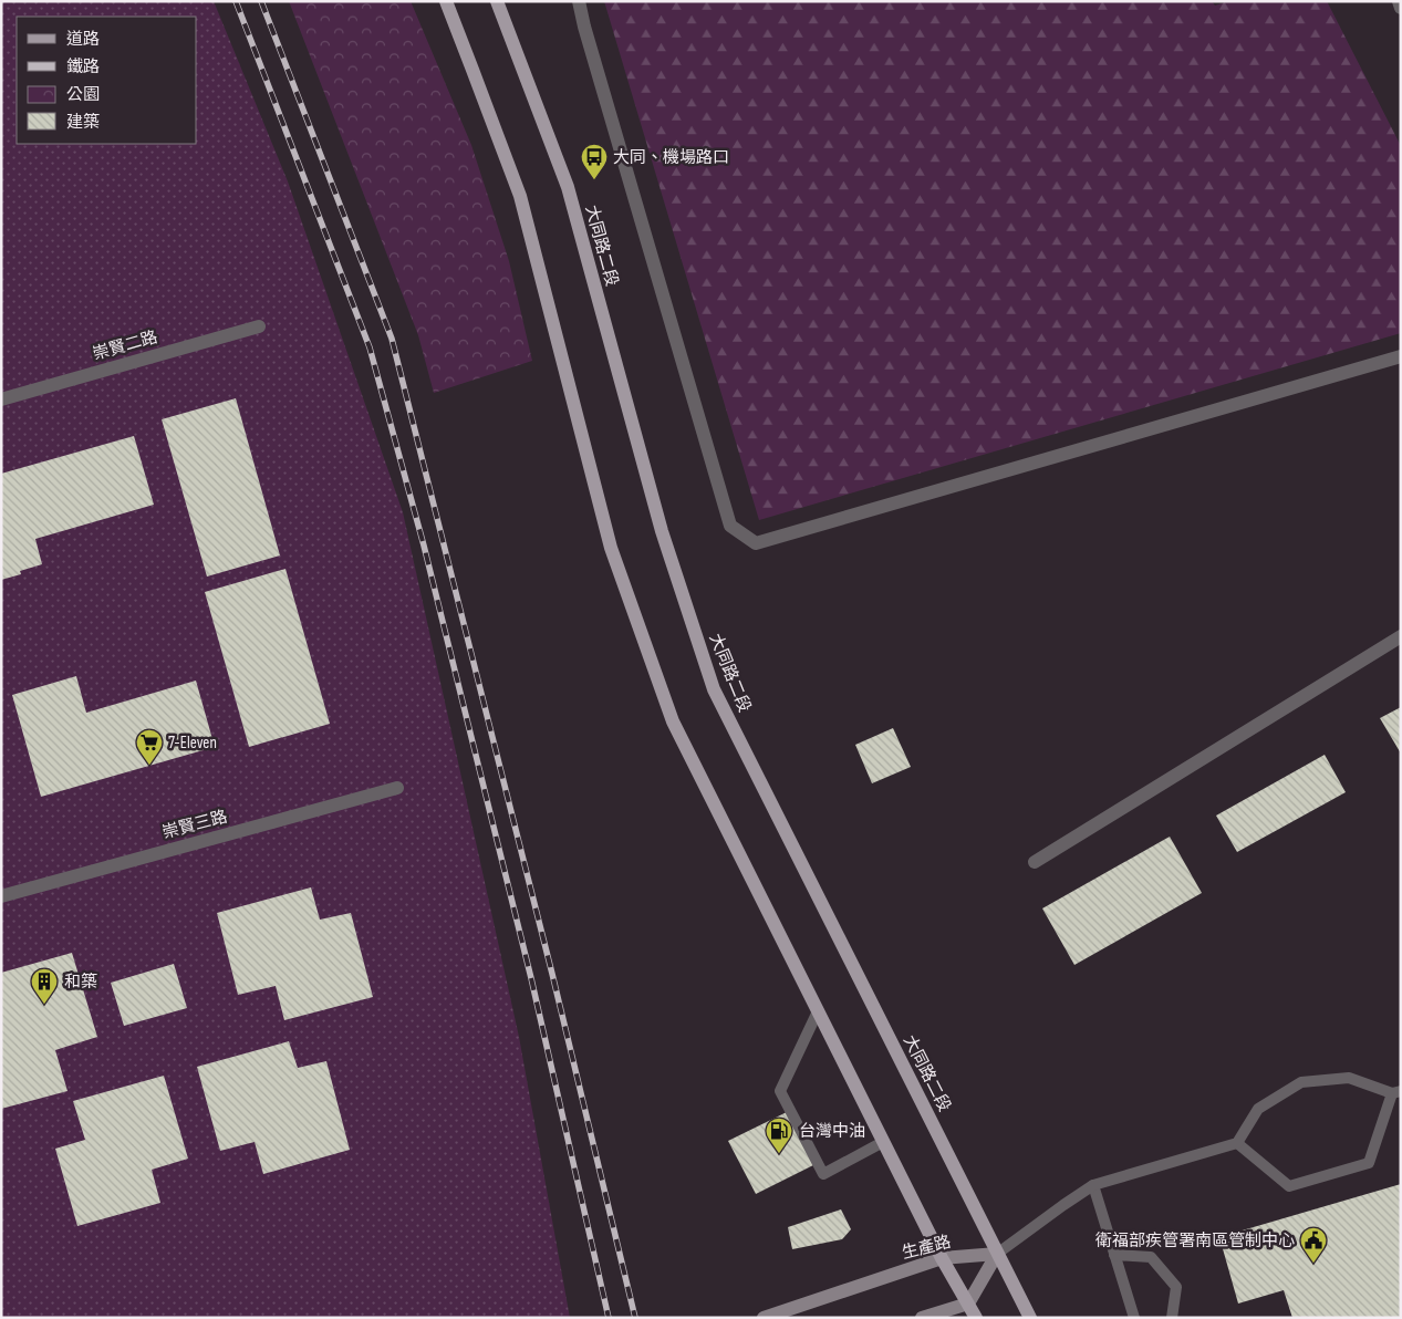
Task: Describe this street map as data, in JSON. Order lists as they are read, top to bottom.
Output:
{
  "streets": {
    "main road": ["大同路二段"],
    "street": ["崇賢二路", "崇賢三路", "生產路"]
  },
  "crossings": [
    ["大同路二段", "生產路"]
  ],
  "places": {
    "bus stop": ["大同、機場路口"],
    "supermarket": ["7-Eleven"],
    "building": ["和築"],
    "fuel station": ["台灣中油"],
    "public building": ["衛福部疾管署南區管制中心"]
  },
  "legend": [
    "道路",
    "鐵路",
    "公園",
    "建築"
  ]
}
